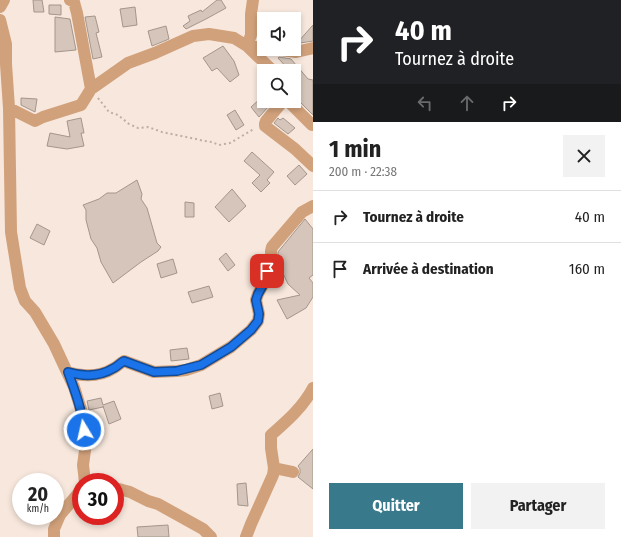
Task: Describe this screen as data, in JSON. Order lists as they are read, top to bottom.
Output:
{
  "page": {
    "turn": ["40 m", "Tournez à droite"],
    "heading": ["1 min", "200 m · 22:38"],
    "list": [
      {
        "name": "Tournez à droite",
        "value": "40 m"
      },
      {
        "name": "Arrivée à destination",
        "value": "160 m"
      }
    ],
    "speed": "20 km/h",
    "limit": "30",
    "buttons": ["Quitter", "Partager"]
  }
}
